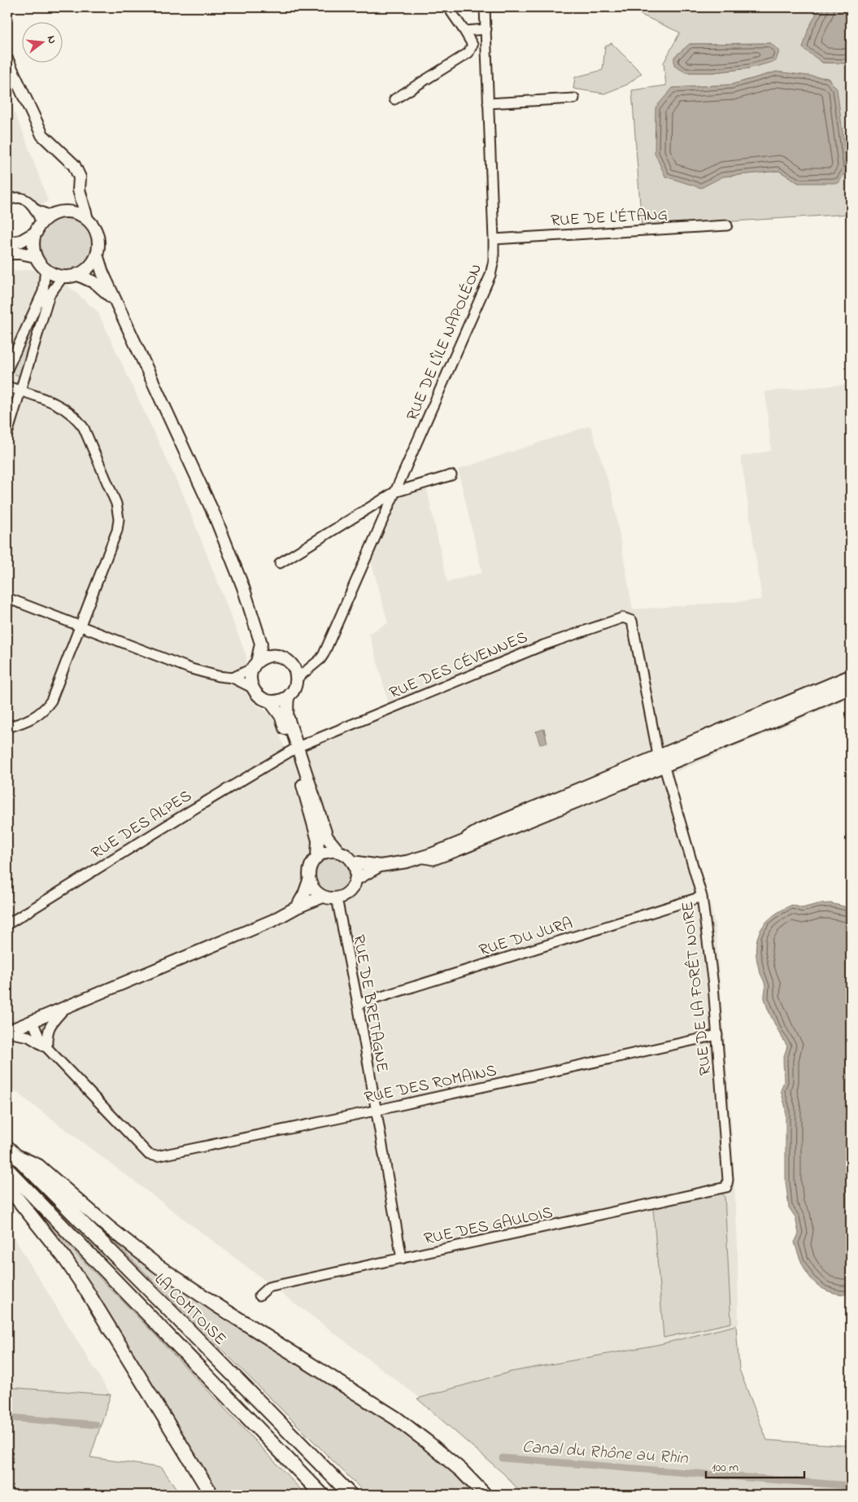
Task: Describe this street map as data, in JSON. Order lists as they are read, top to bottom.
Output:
{
  "streets": {
    "highway": ["LA COMTOISE"],
    "street": [
      "RUE DE L'ÉTANG",
      "RUE DE L'ÎLE NAPOLÉON",
      "RUE DES CÉVENNES",
      "RUE DES ALPES",
      "RUE DU JURA",
      "RUE DE LA FORÊT NOIRE",
      "RUE DE BRETAGNE",
      "RUE DES ROMAINS",
      "RUE DES GAULOIS"
    ]
  },
  "crossings": [
    ["RUE DE L'ÉTANG", "RUE DE L'ÎLE NAPOLÉON"],
    ["RUE DES CÉVENNES", "RUE DES ALPES"],
    ["RUE DU JURA", "RUE DE LA FORÊT NOIRE"],
    ["RUE DU JURA", "RUE DE BRETAGNE"],
    ["RUE DE LA FORÊT NOIRE", "RUE DES ROMAINS"],
    ["RUE DE LA FORÊT NOIRE", "RUE DES GAULOIS"],
    ["RUE DE BRETAGNE", "RUE DES ROMAINS"],
    ["RUE DE BRETAGNE", "RUE DES GAULOIS"]
  ],
  "water": ["Canal du Rhône au Rhin"],
  "scale_bar": "100 m",
  "north": "right"
}
